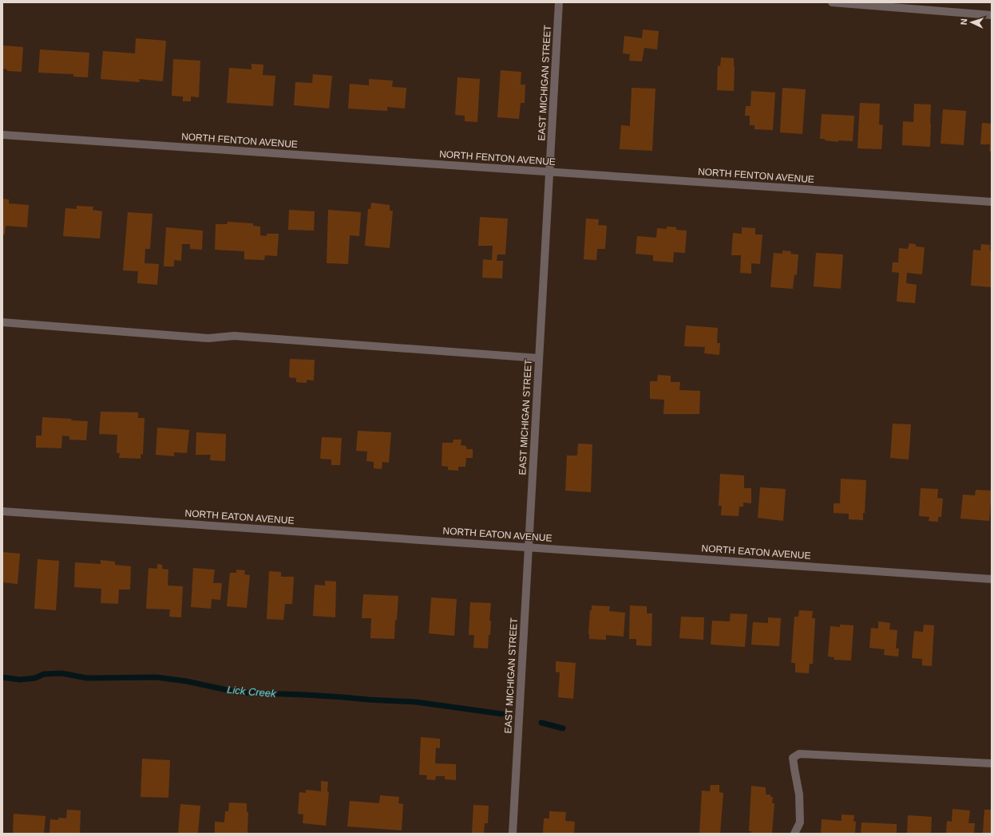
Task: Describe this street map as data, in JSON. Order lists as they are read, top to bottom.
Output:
{
  "streets": {
    "street": ["EAST MICHIGAN STREET", "NORTH FENTON AVENUE", "NORTH EATON AVENUE"]
  },
  "crossings": [
    ["EAST MICHIGAN STREET", "NORTH FENTON AVENUE"],
    ["EAST MICHIGAN STREET", "NORTH EATON AVENUE"]
  ],
  "water": ["Lick Creek"],
  "north": "left"
}
